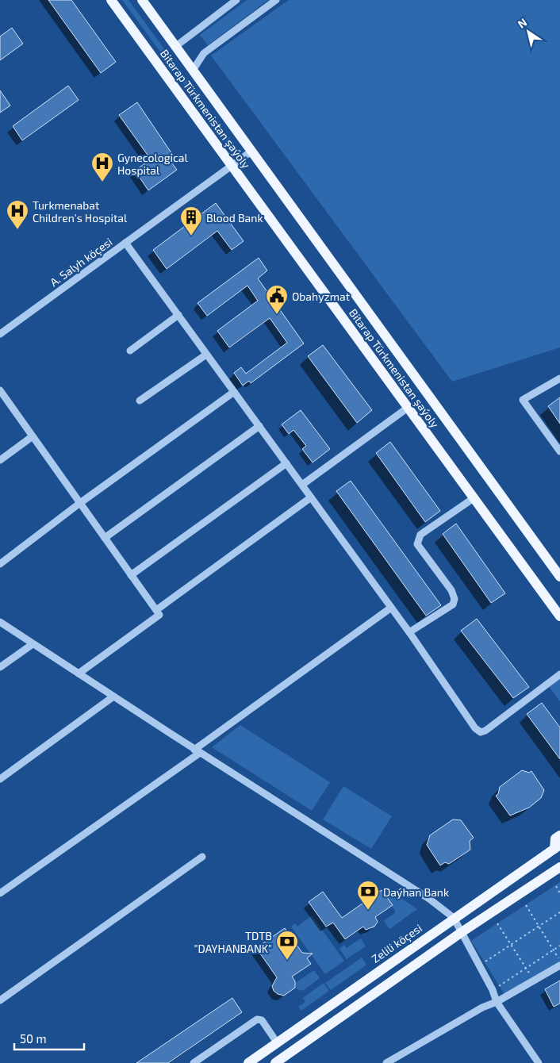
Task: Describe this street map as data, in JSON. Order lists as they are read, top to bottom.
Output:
{
  "streets": {
    "main road": ["Bitarap Türkmenistan şaýoly", "Zelili köçesi"],
    "street": ["A. Salyh köçesi"]
  },
  "crossings": [
    ["Bitarap Türkmenistan şaýoly", "A. Salyh köçesi"]
  ],
  "places": {
    "hospital": ["Gynecological Hospital", "Turkmenabat Children's Hospital"],
    "building": ["Blood Bank"],
    "public building": ["Obahyzmat"],
    "bank": ["Daýhan Bank", "TDTB \"DAYHANBANK\""]
  },
  "scale_bar": "50 m",
  "north": "top left"
}
